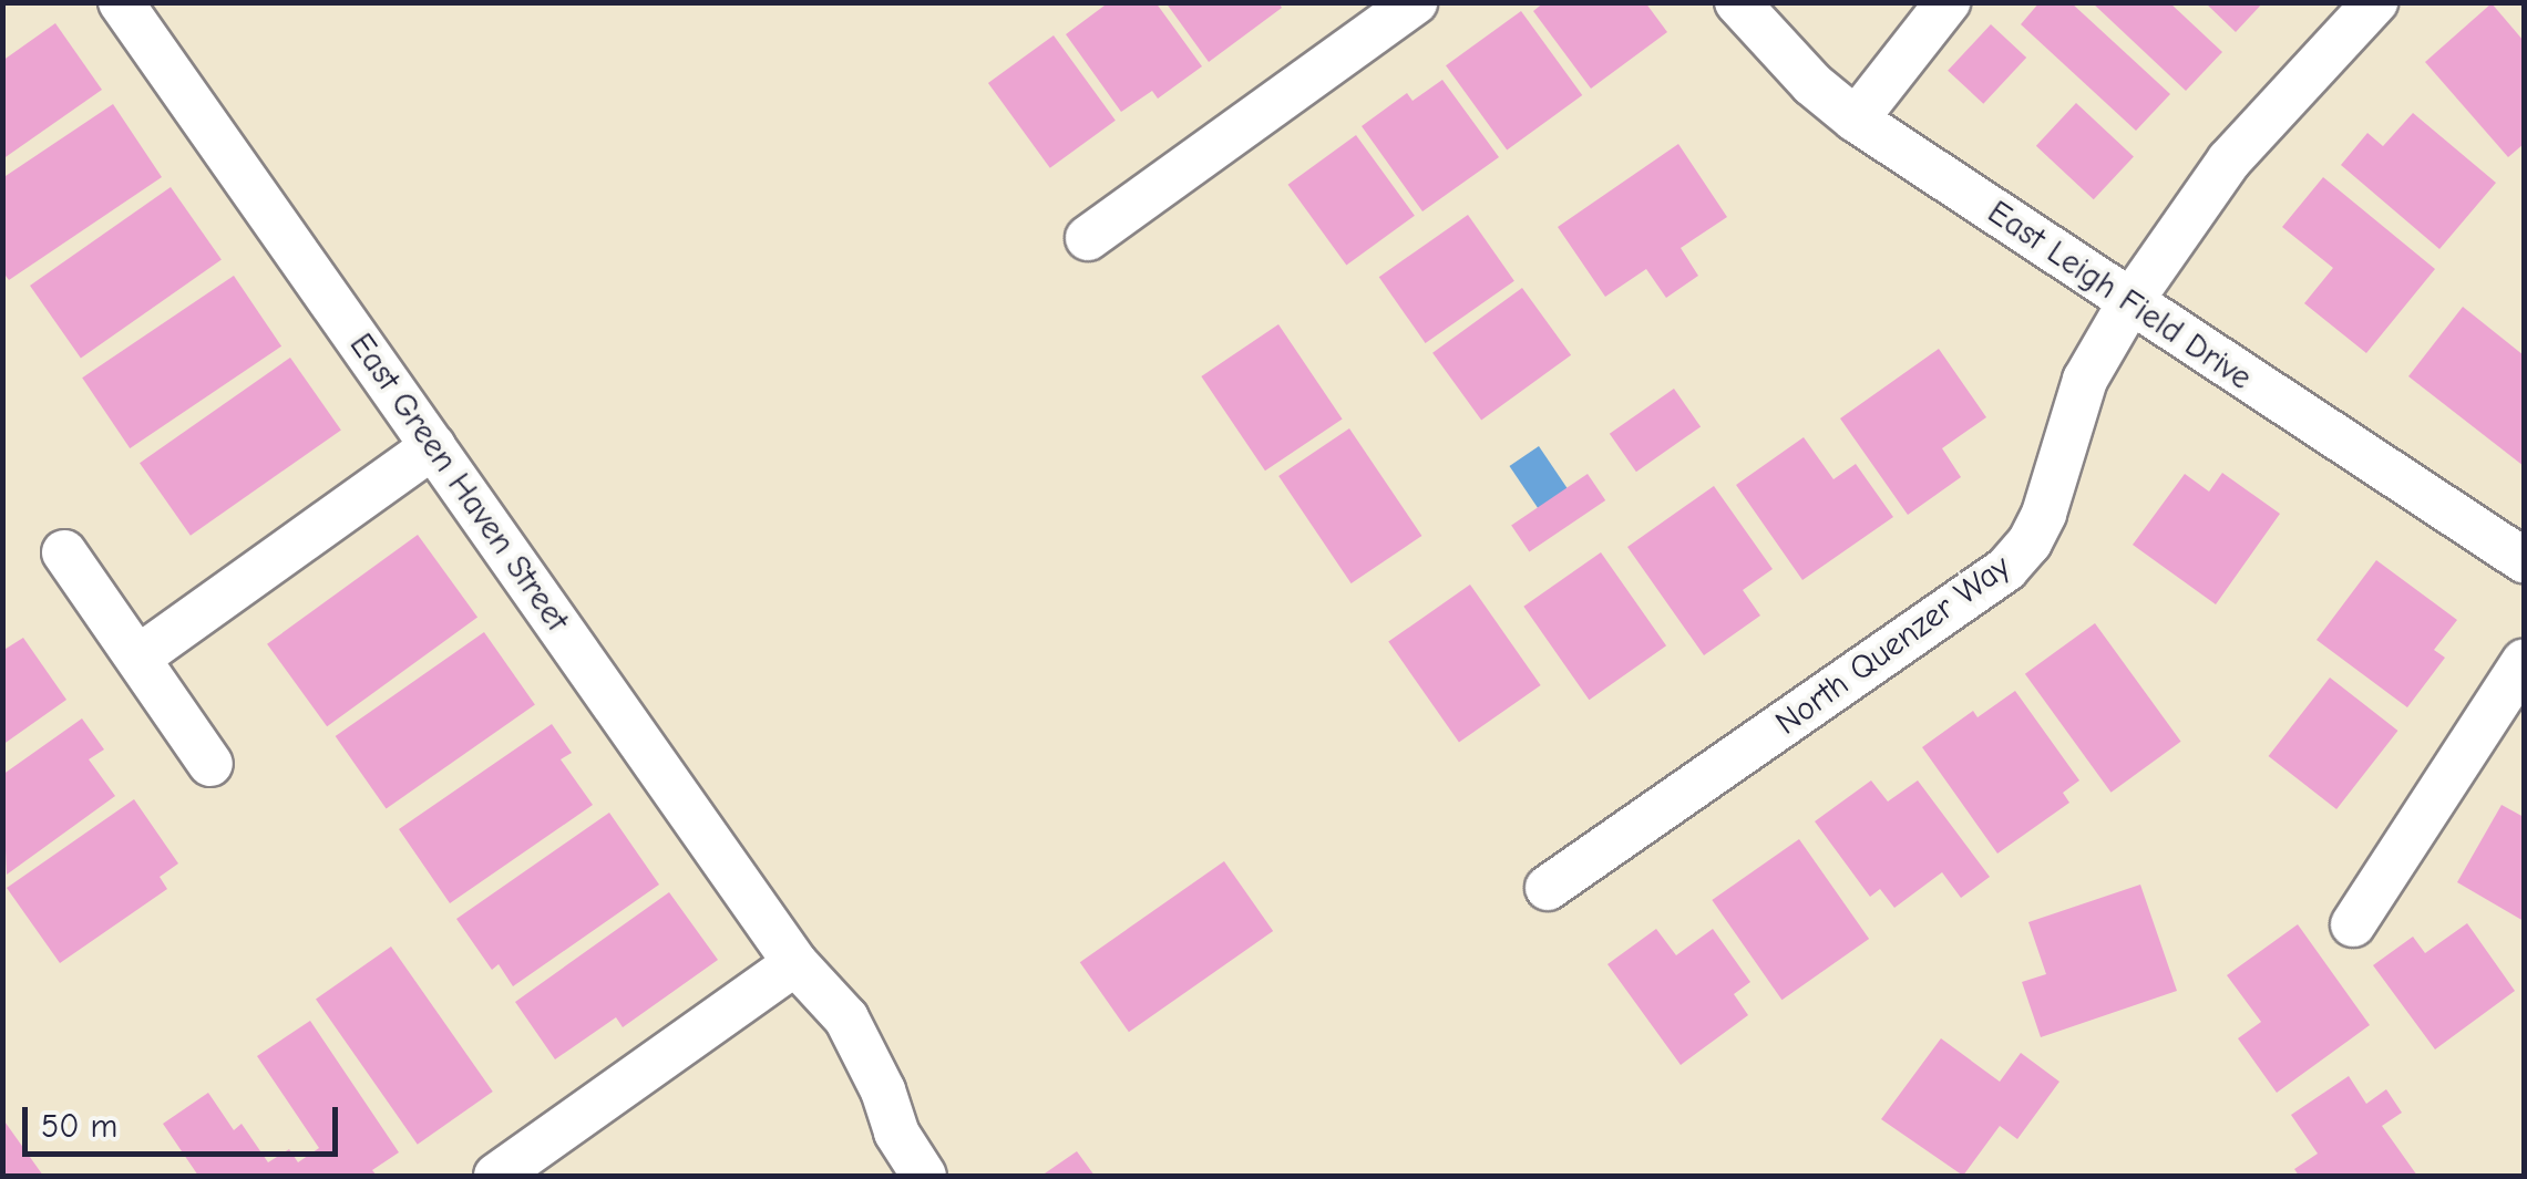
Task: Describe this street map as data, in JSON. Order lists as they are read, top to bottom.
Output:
{
  "streets": {
    "street": ["East Leigh Field Drive", "East Green Haven Street", "North Quenzer Way"]
  },
  "crossings": [
    ["East Leigh Field Drive", "North Quenzer Way"]
  ],
  "scale_bar": "50 m"
}
